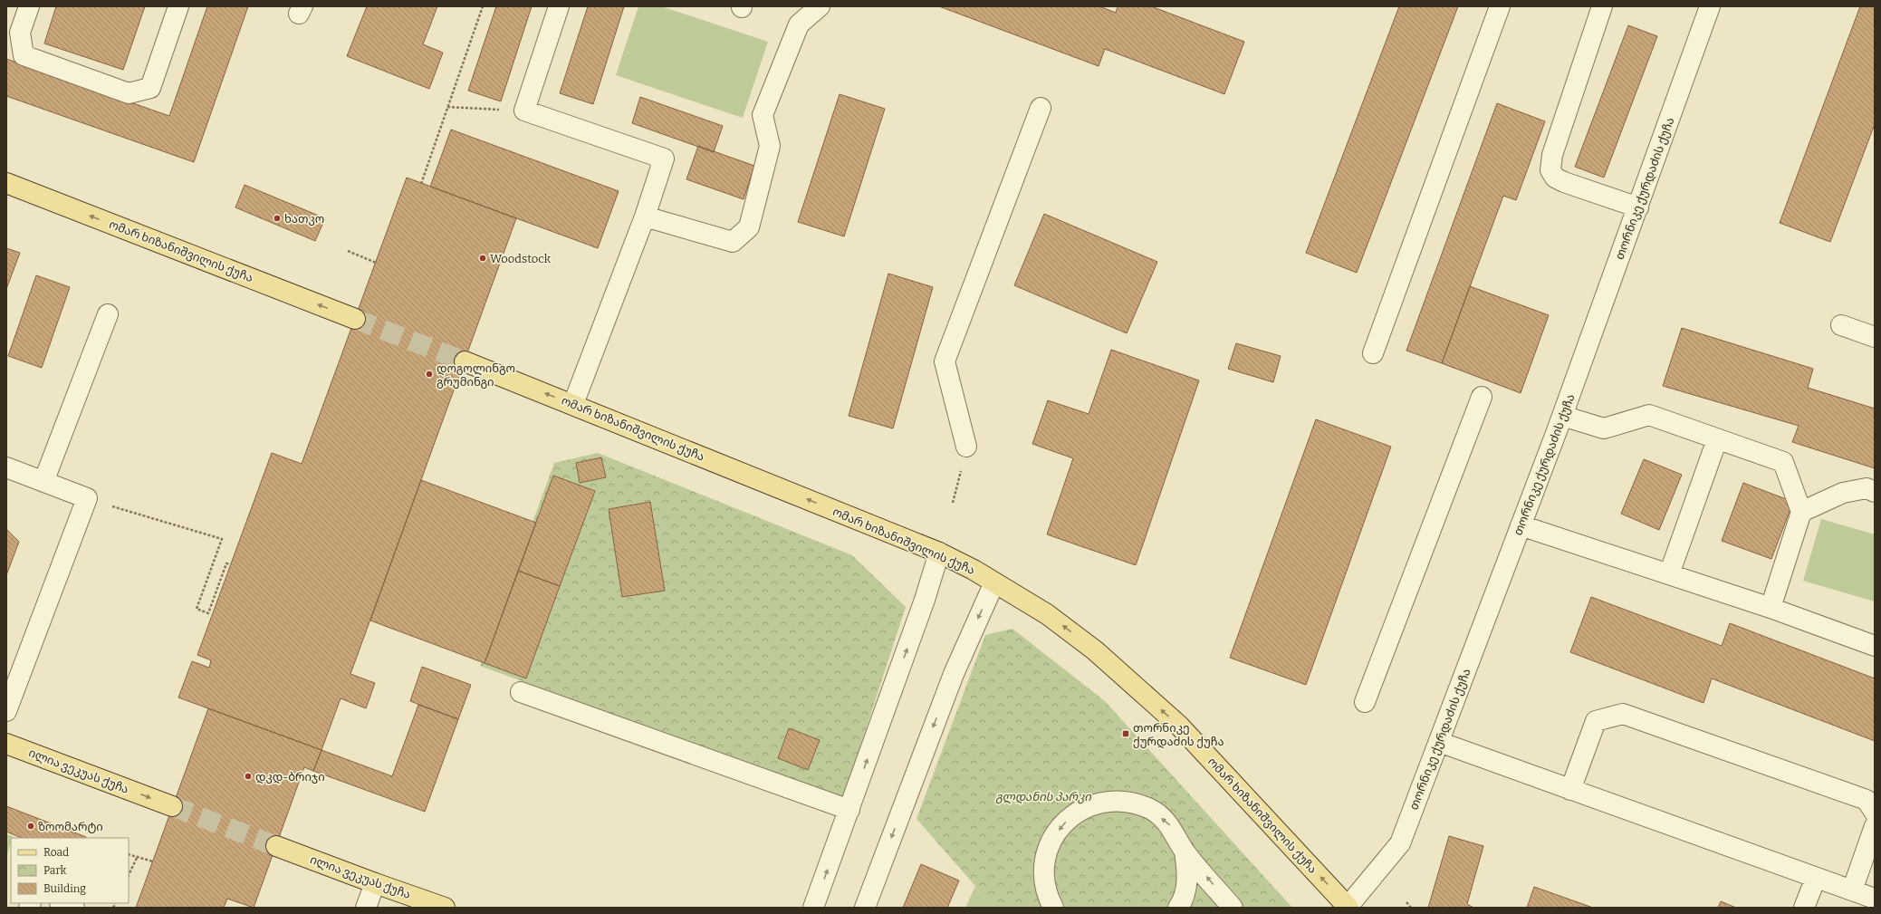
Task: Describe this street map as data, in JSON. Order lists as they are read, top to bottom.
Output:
{
  "streets": {
    "main road": ["ომარ ხიზანიშვილის ქუჩა", "ილია ვეკუას ქუჩა"],
    "street": ["თორნიკე ქურდაძის ქუჩა"]
  },
  "crossings": [
    ["თორნიკე ქურდაძის ქუჩა", "ომარ ხიზანიშვილის ქუჩა"]
  ],
  "one_way": ["ომარ ხიზანიშვილის ქუჩა", "ილია ვეკუას ქუჩა"],
  "parks": ["გლდანის პარკი"],
  "places": {
    "other": [
      "ხათკო",
      "Woodstock",
      "დოგოლინგო გრუმინგი",
      "დკდ-ბრიჯი",
      "ზოომარტი"
    ],
    "transit": ["თორნიკე ქურდაძის ქუჩა"]
  },
  "legend": ["Road", "Park", "Building"]
}
